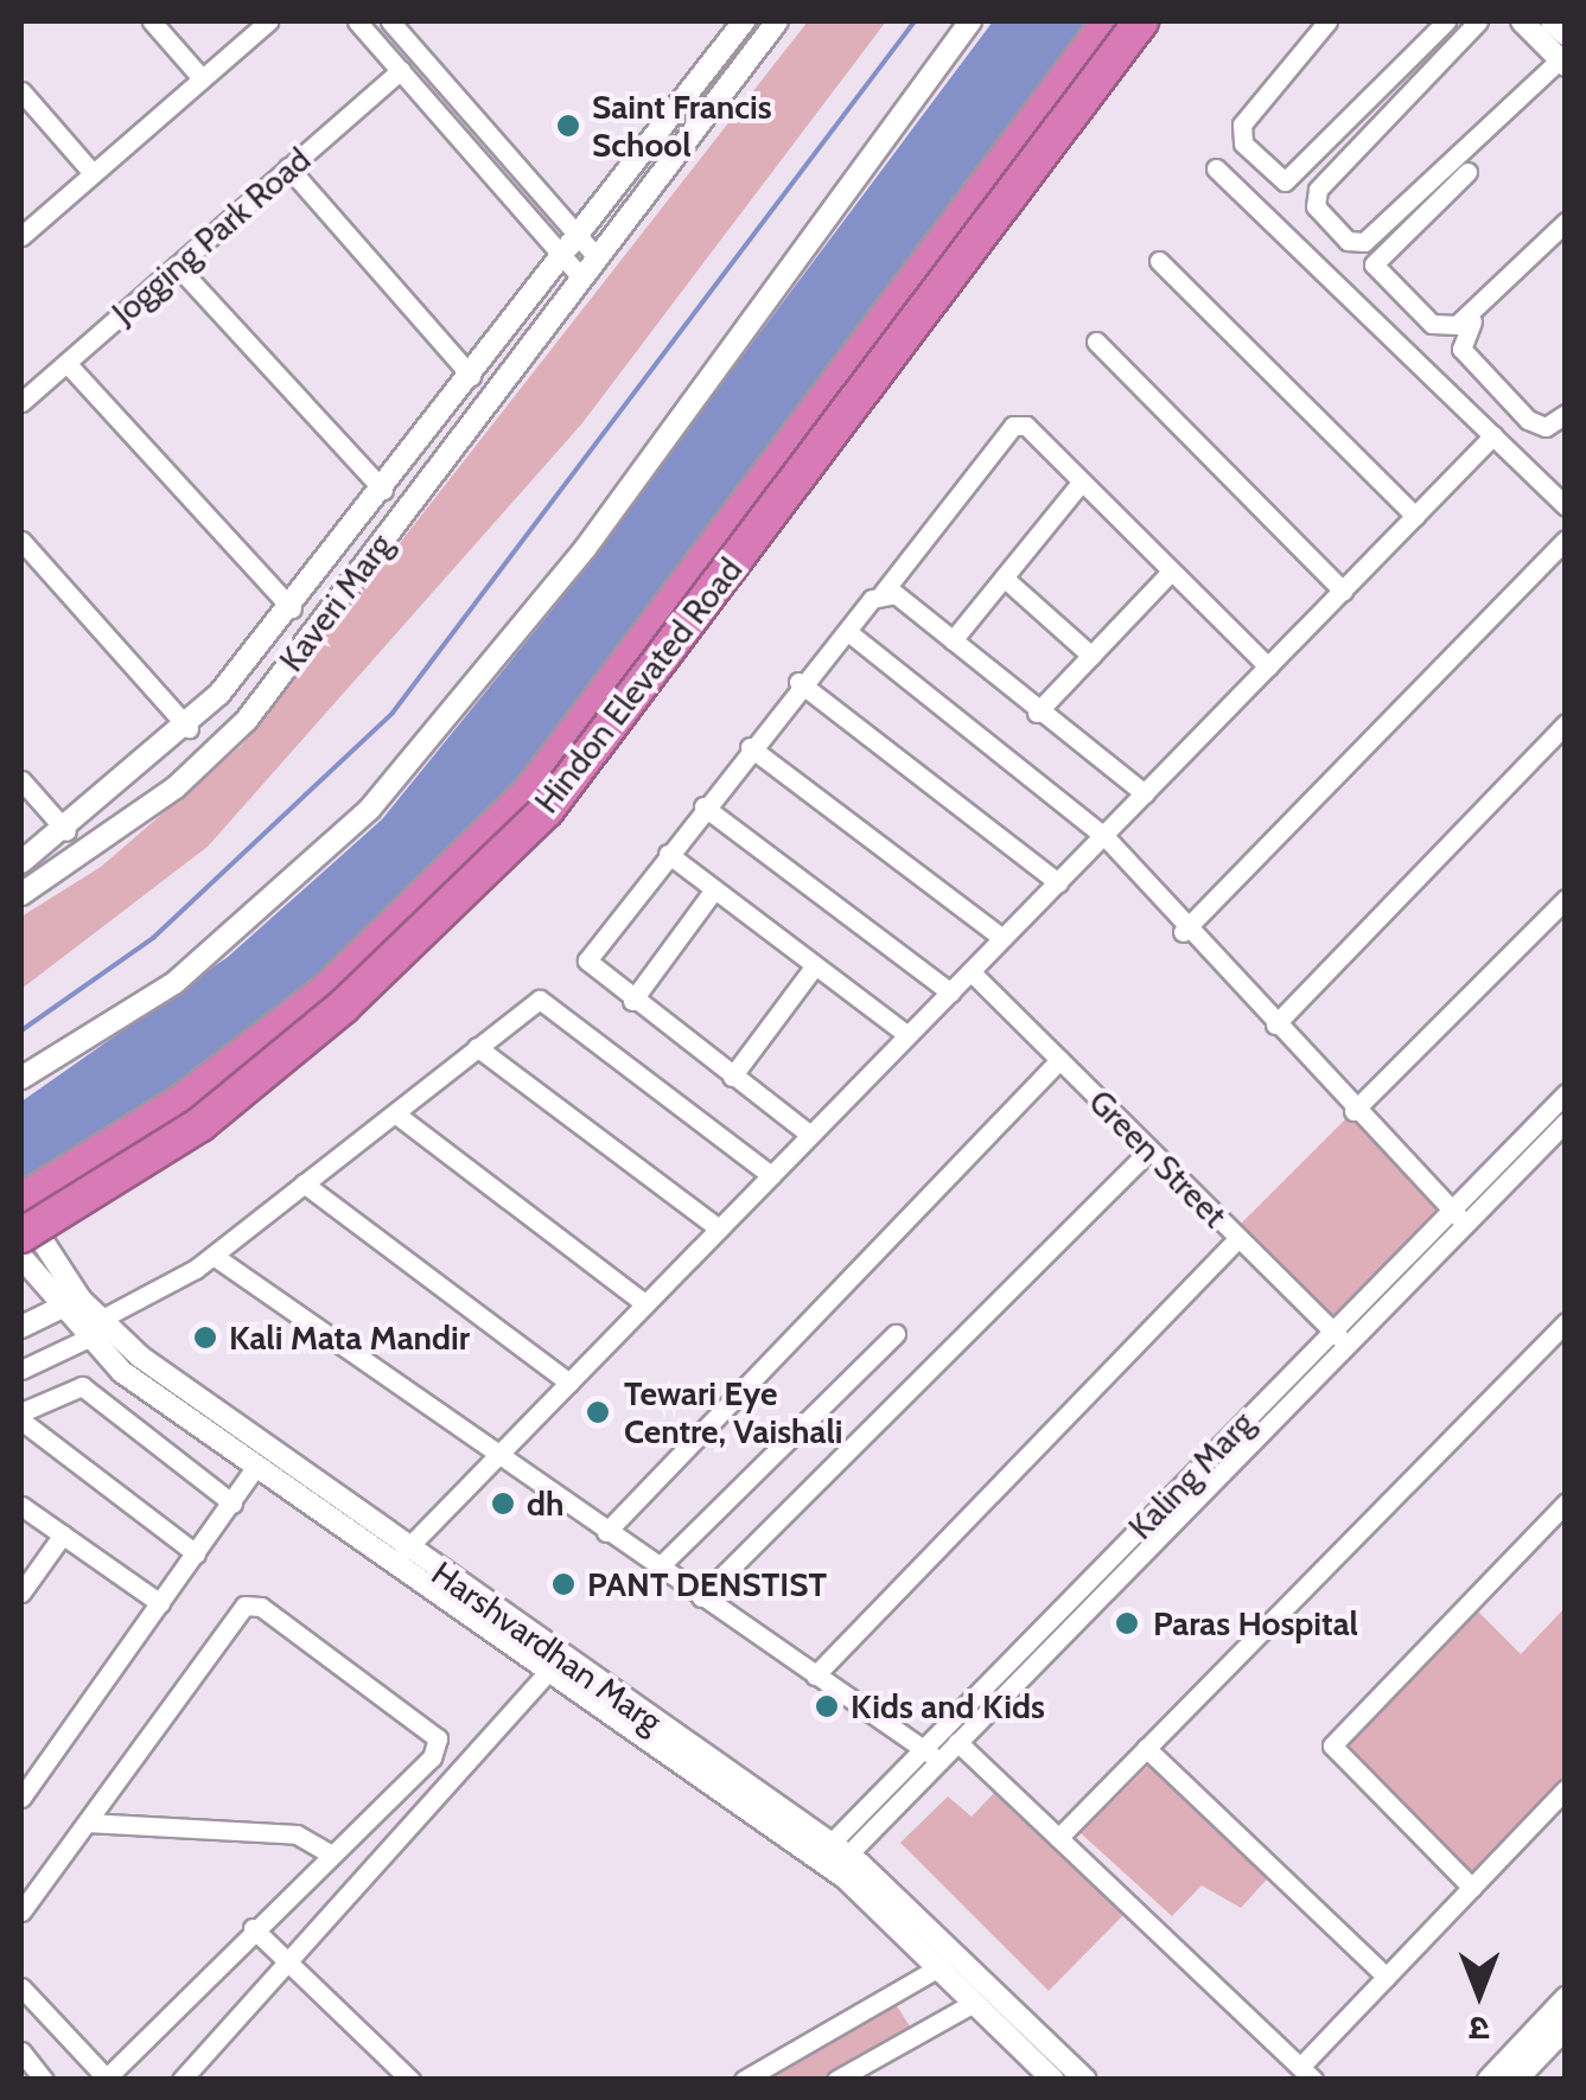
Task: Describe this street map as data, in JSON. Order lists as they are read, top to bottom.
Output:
{
  "streets": {
    "highway": ["Hindon Elevated Road"],
    "street": [
      "Jogging Park Road",
      "Kaveri Marg",
      "Green Street",
      "Kaling Marg",
      "Harshvardhan Marg"
    ]
  },
  "crossings": [
    ["Hindon Elevated Road", "Harshvardhan Marg"],
    ["Green Street", "Kaling Marg"],
    ["Kaling Marg", "Harshvardhan Marg"]
  ],
  "places": [
    "Saint Francis School",
    "Kali Mata Mandir",
    "Tewari Eye Centre, Vaishali",
    "dh",
    "PANT DENSTIST",
    "Paras Hospital",
    "Kids and Kids"
  ],
  "north": "bottom"
}
